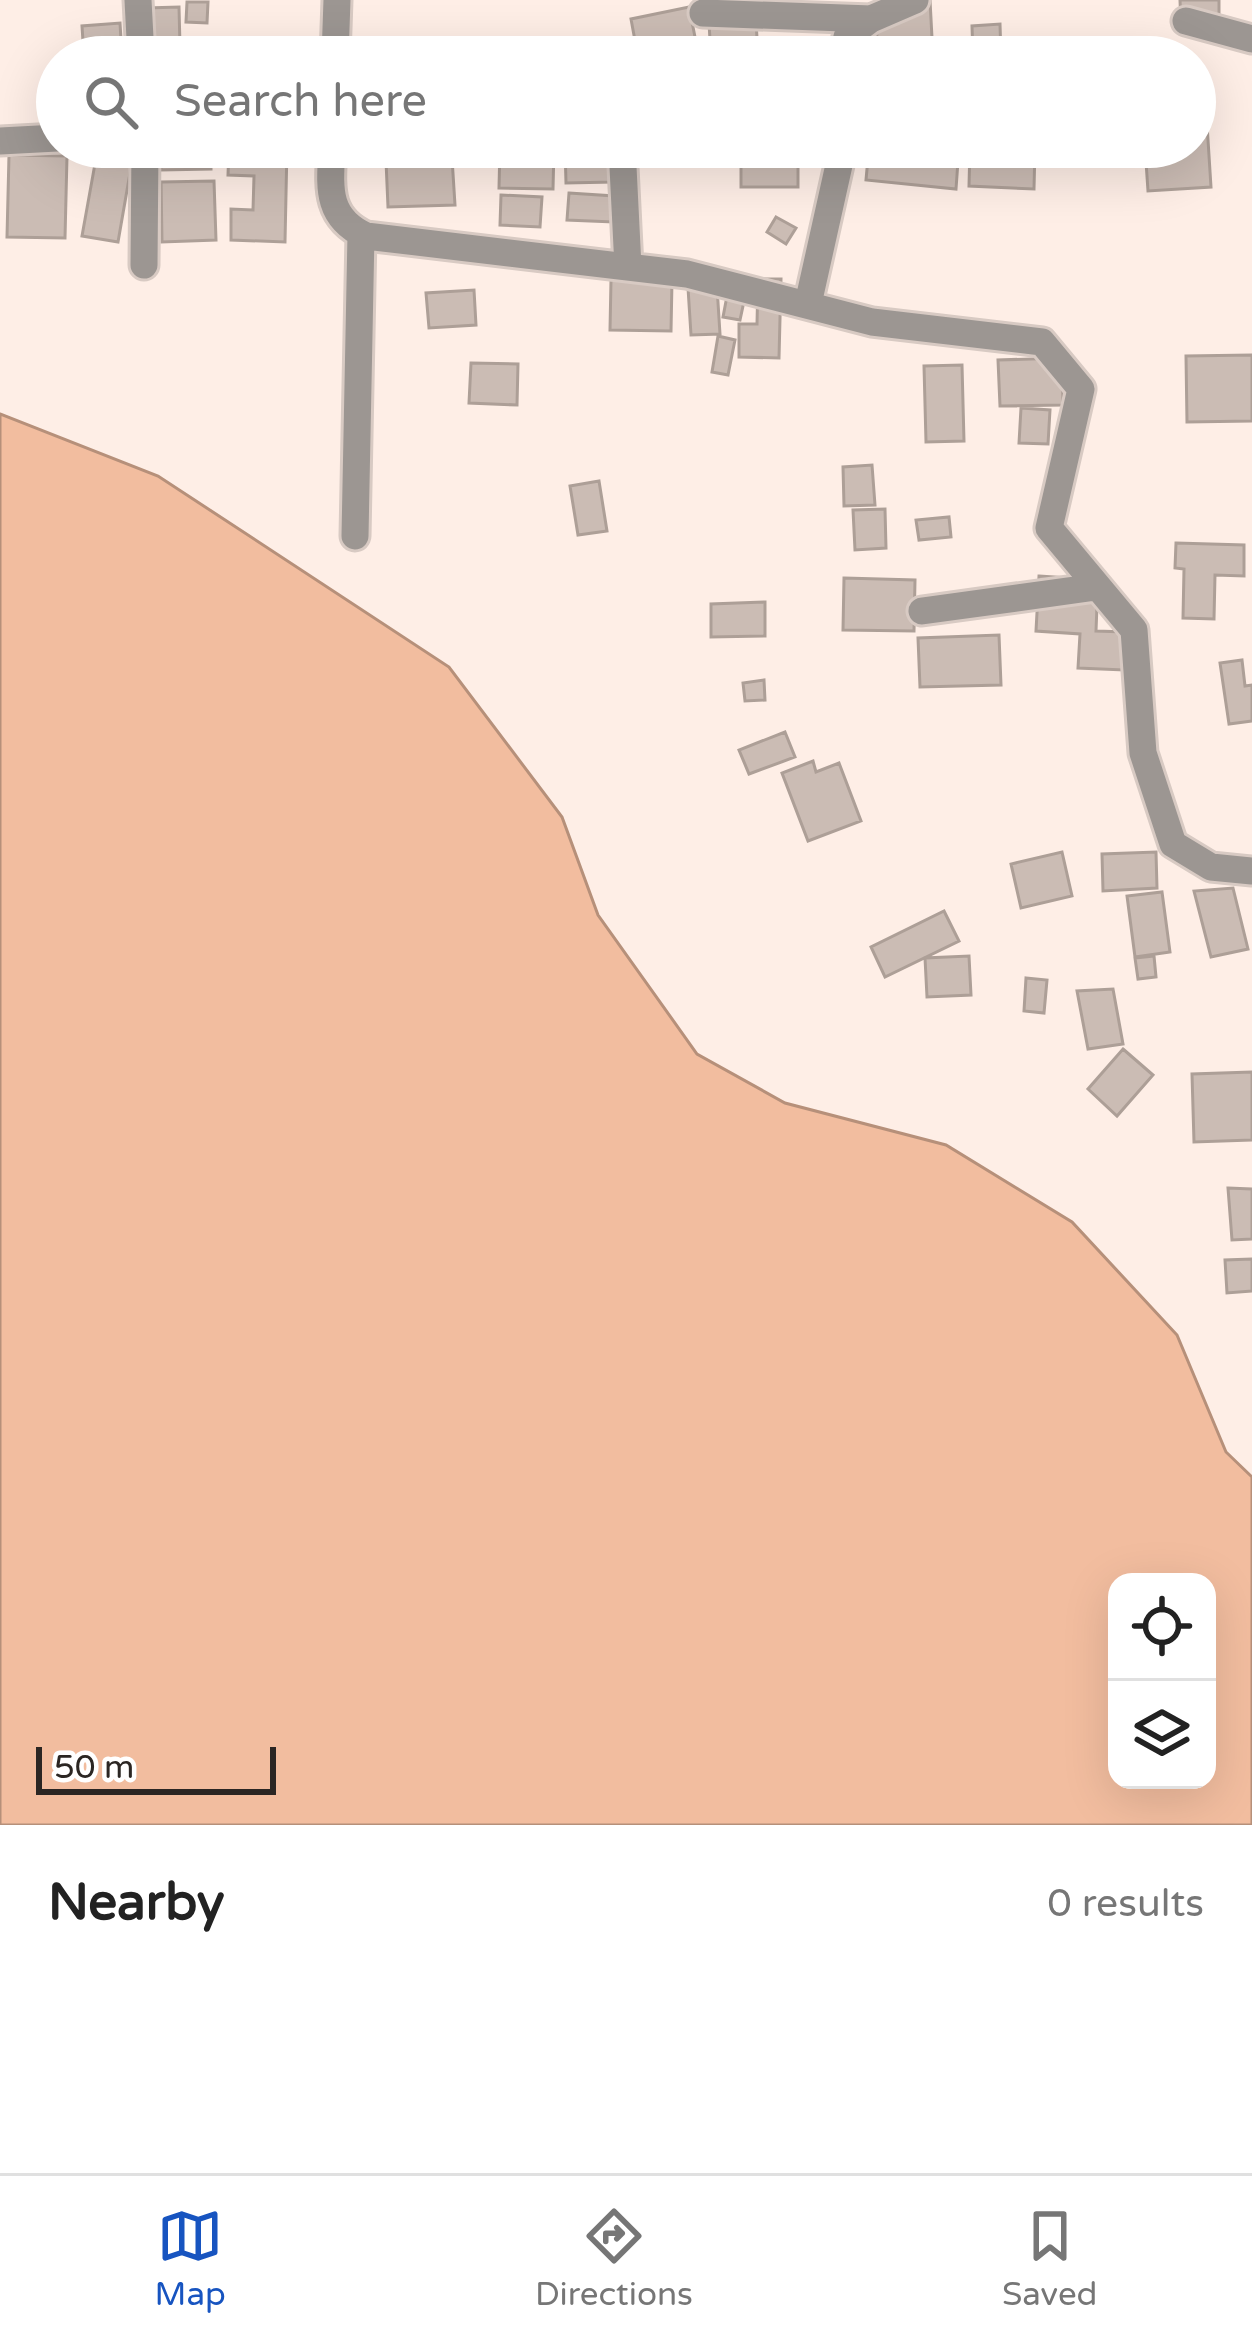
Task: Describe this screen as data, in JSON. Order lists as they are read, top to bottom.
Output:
{
  "scale_bar": "50 m",
  "page": {
    "search": "Search here",
    "scale": "50 m",
    "heading": ["Nearby", "0 results"],
    "nav": ["Map", "Directions", "Saved"]
  }
}
